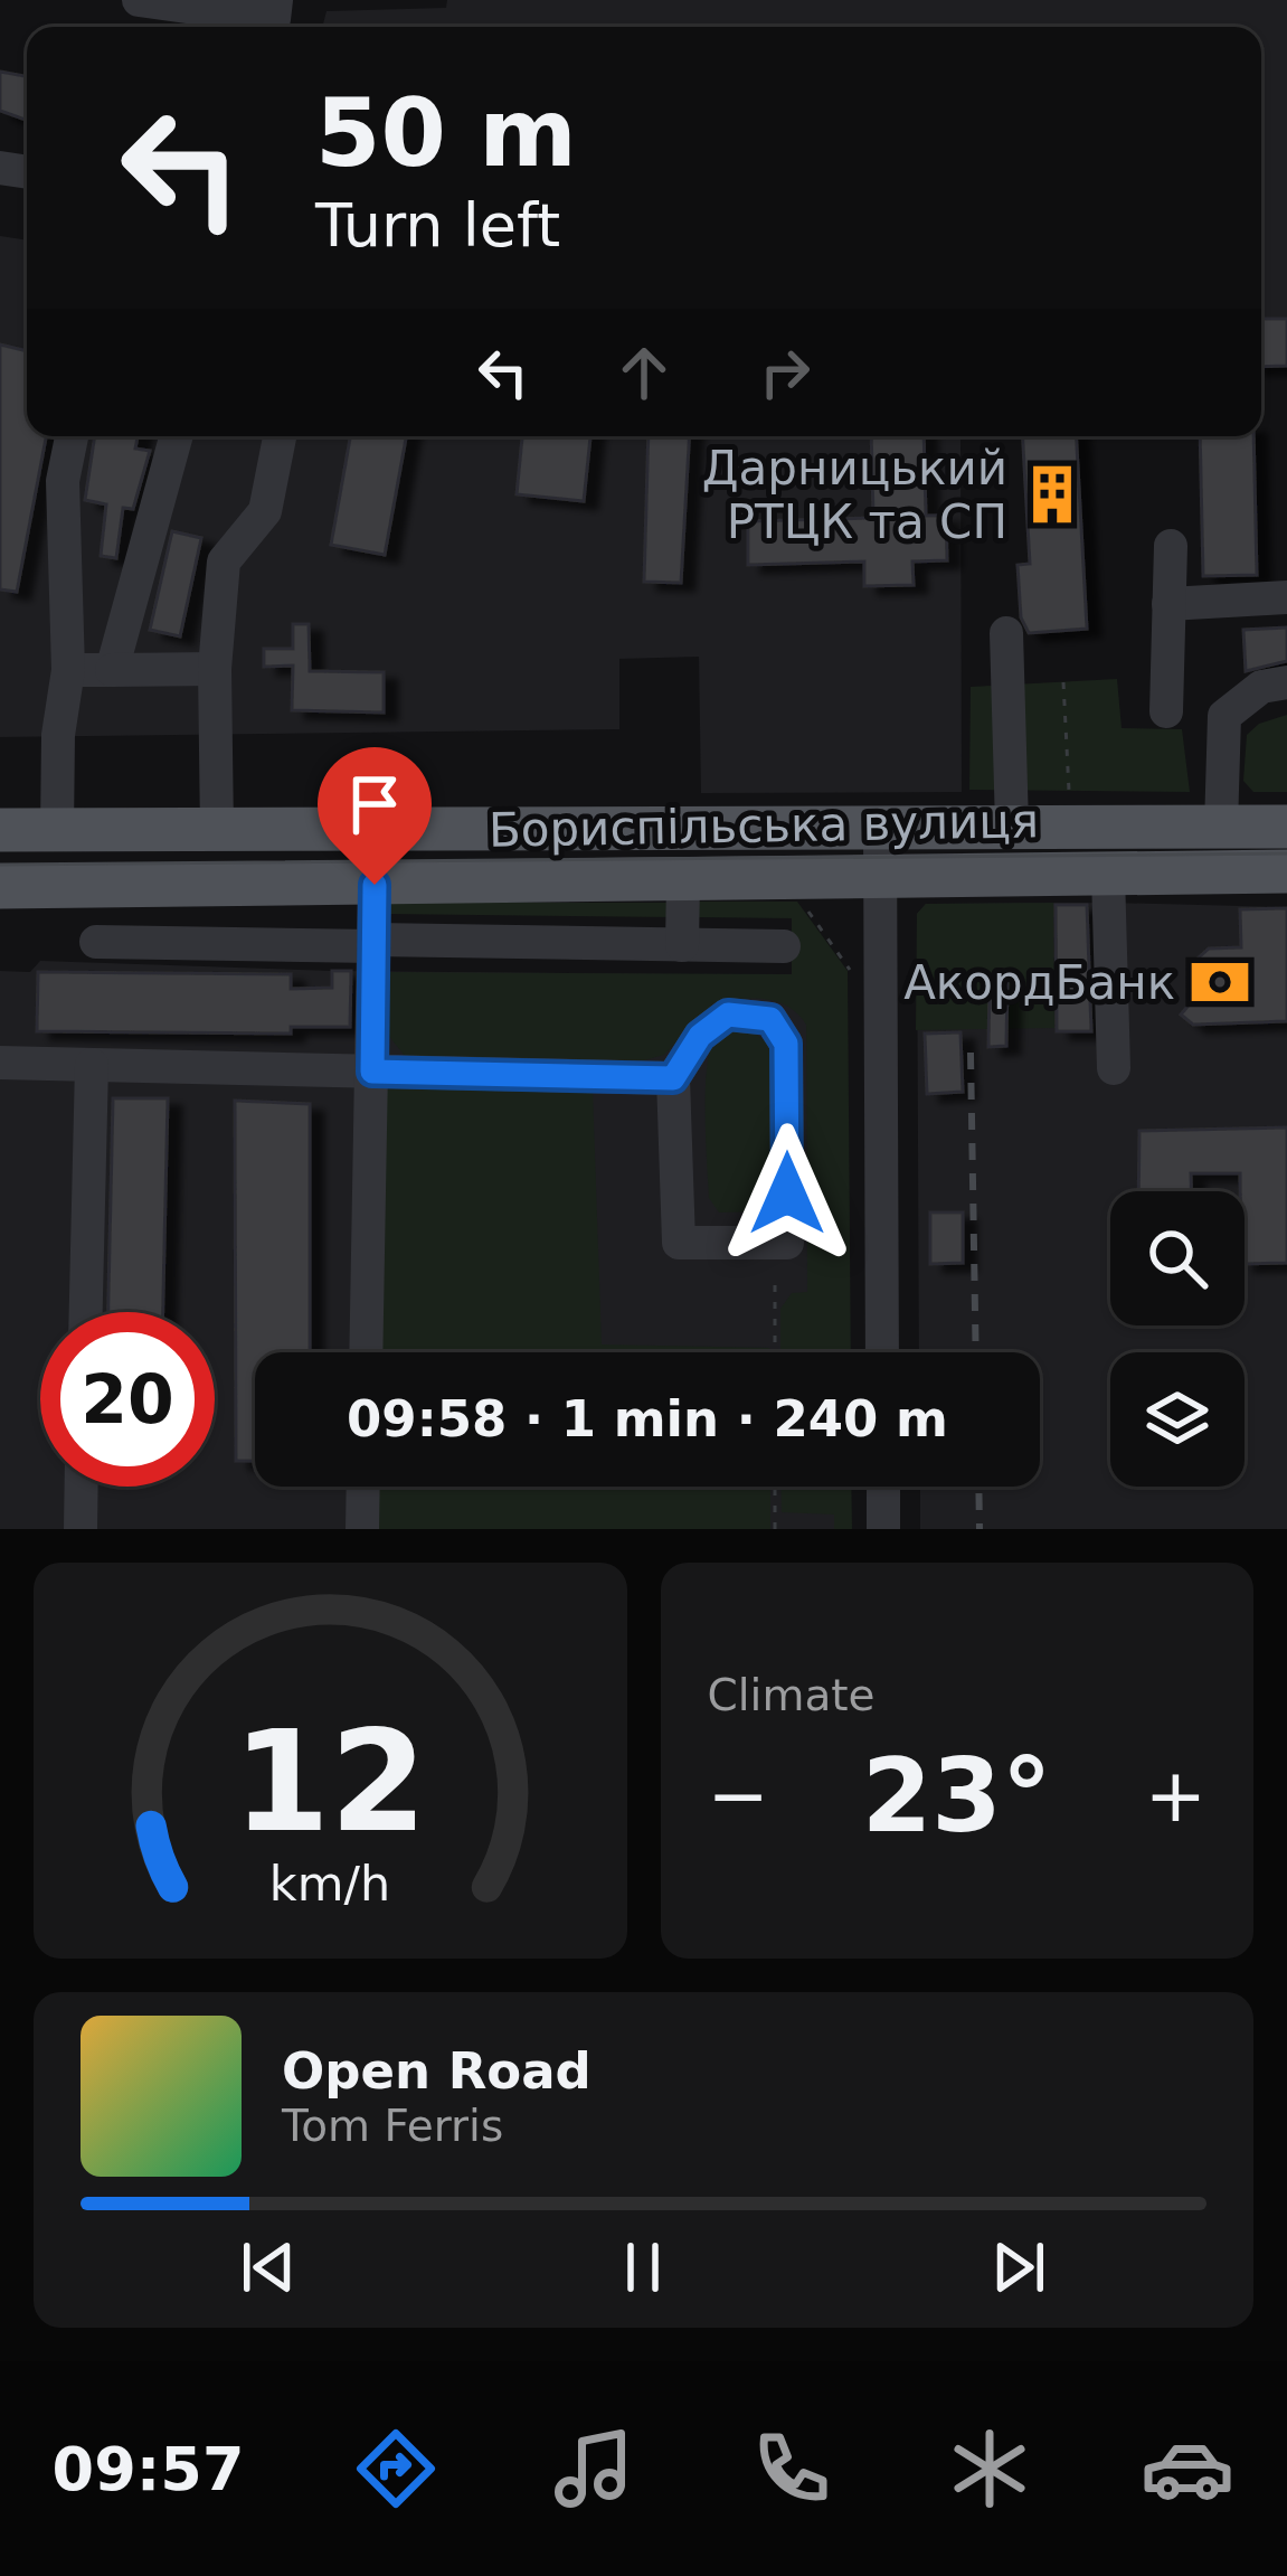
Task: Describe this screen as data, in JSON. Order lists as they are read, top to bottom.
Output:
{
  "streets": {
    "main road": ["Бориспільська вулиця"]
  },
  "places": {
    "building": ["Дарницький РТЦК та СП"],
    "bank": ["АкордБанк"]
  },
  "page": {
    "turn": ["50 m", "Turn left"],
    "limit": "20",
    "trip": "09:58 · 1 min · 240 m",
    "tile": "Climate",
    "heat": ["−", "23°", "+"],
    "song": ["Open Road", "Tom Ferris"],
    "tabs": "09:57",
    "gauge": ["12", "km/h"]
  }
}
